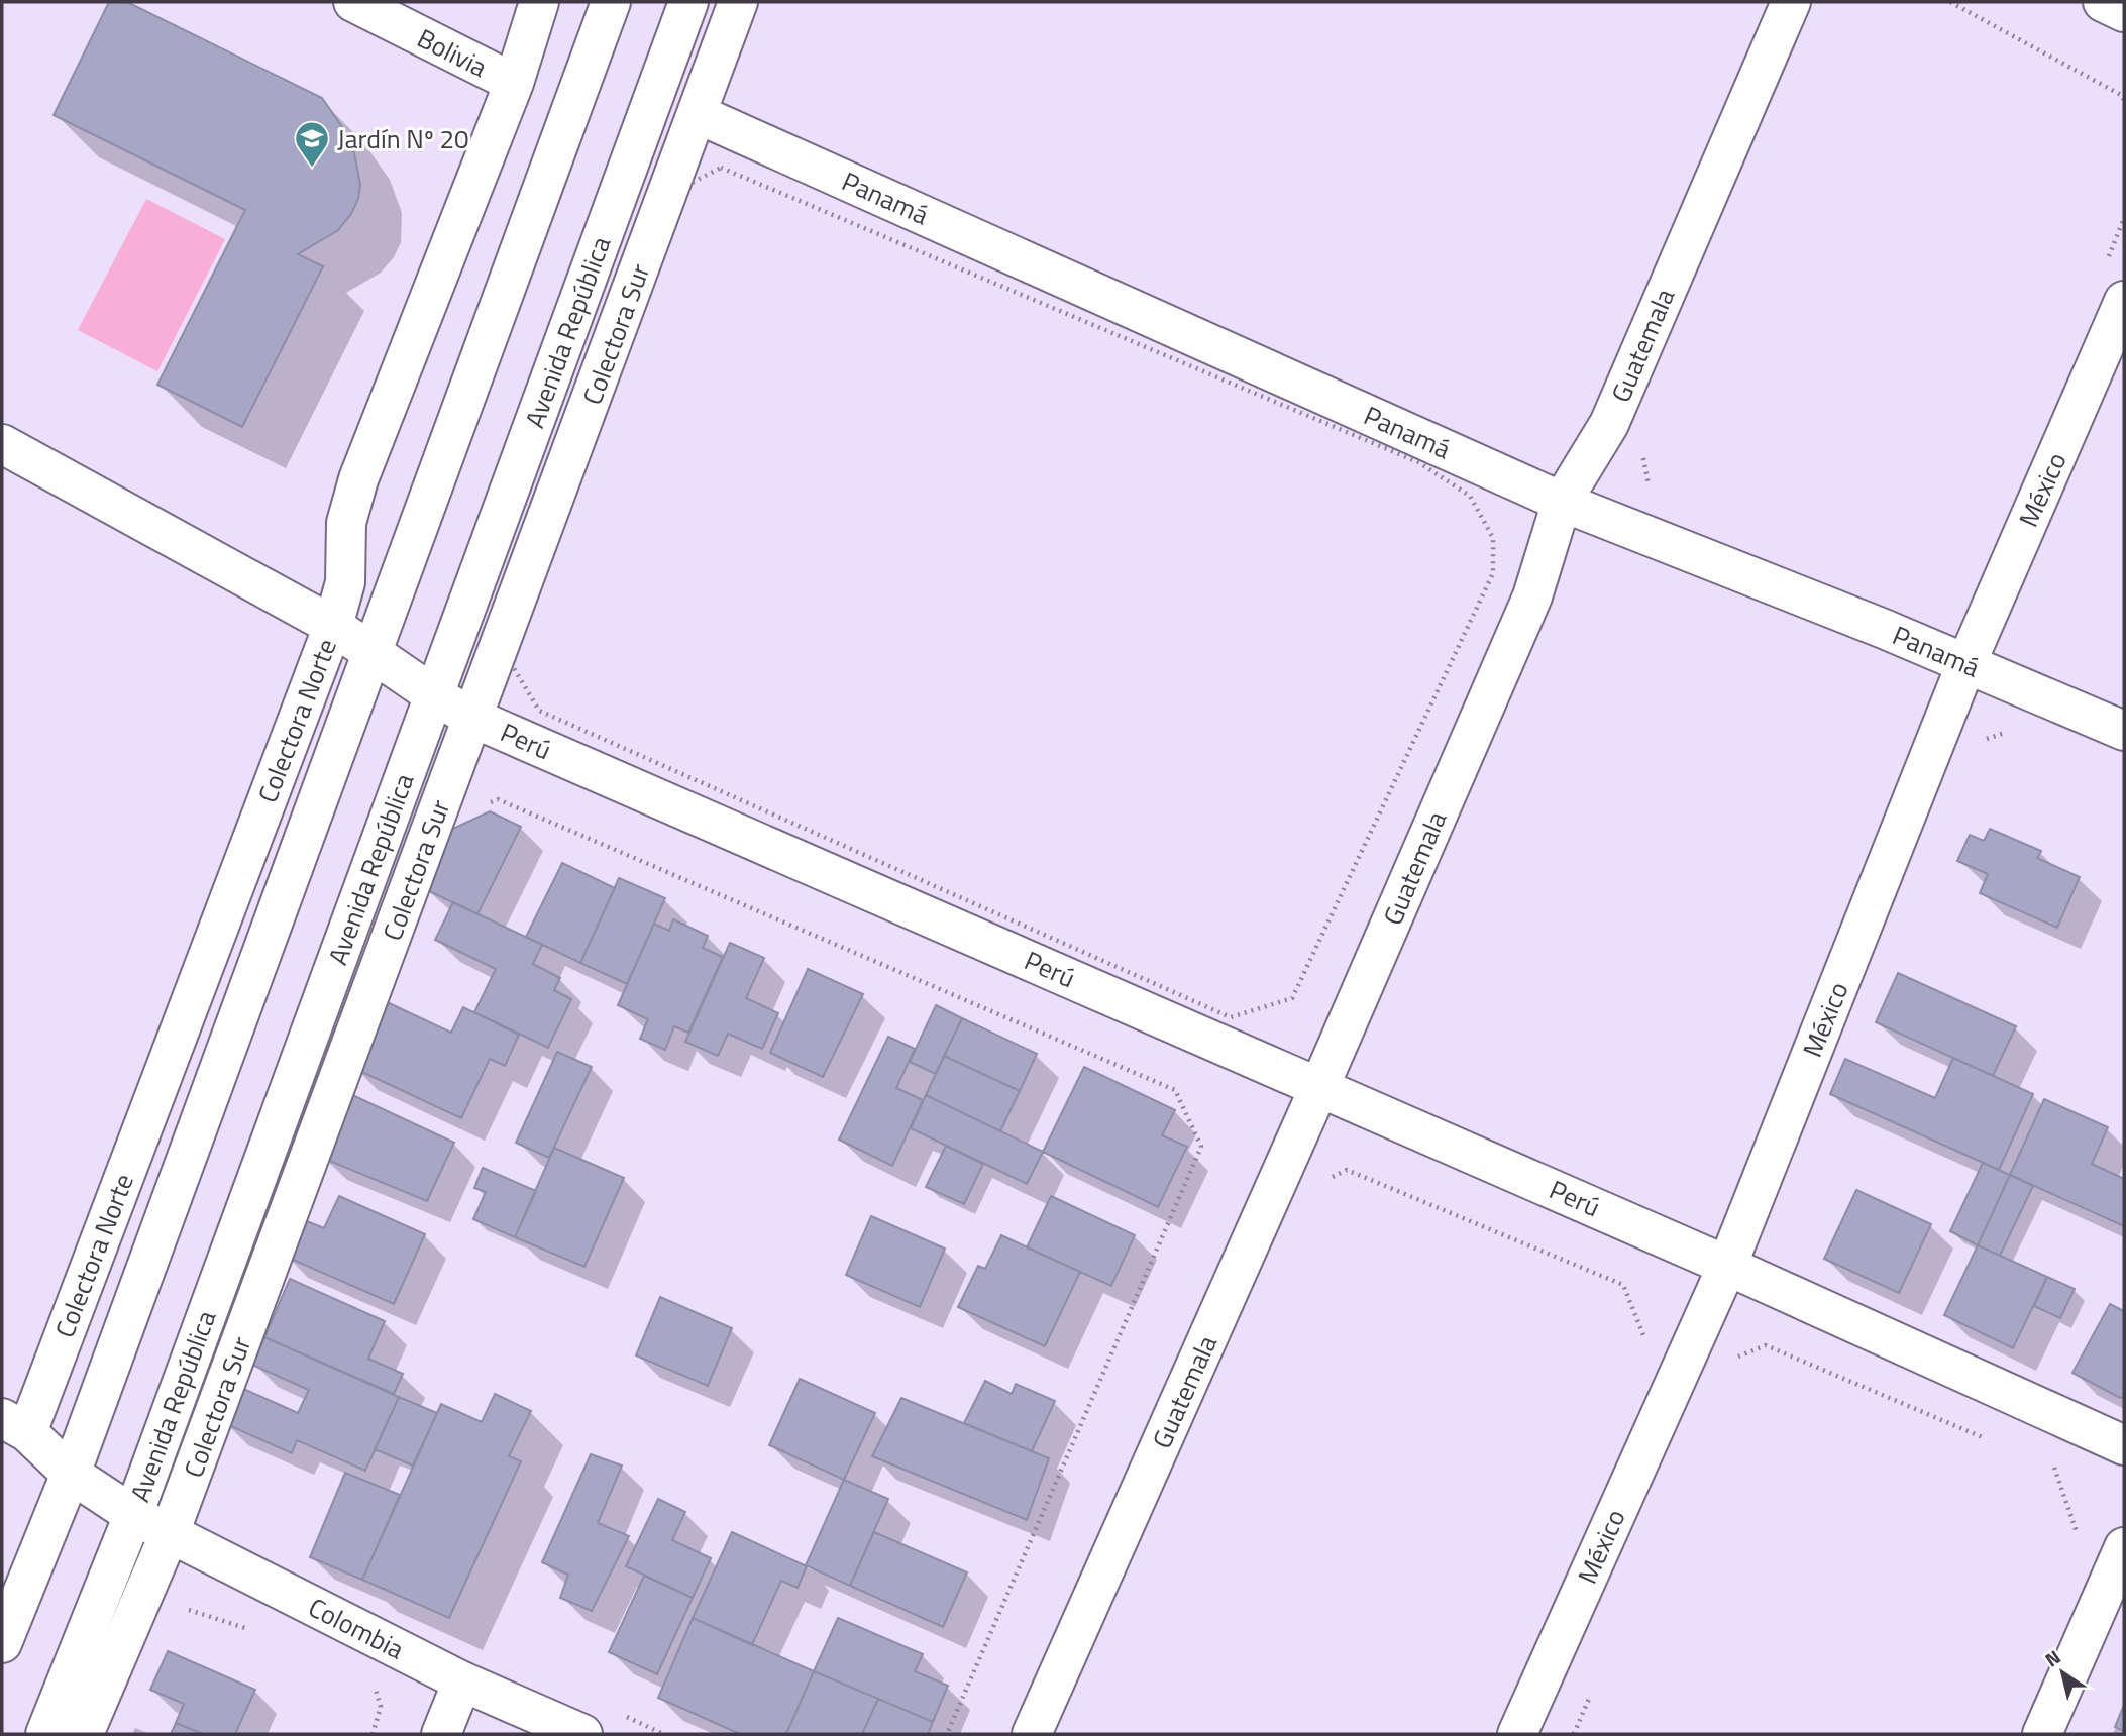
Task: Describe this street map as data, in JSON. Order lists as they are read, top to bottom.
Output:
{
  "streets": {
    "street": [
      "Bolivia",
      "Panamá",
      "Avenida República",
      "Colectora Sur",
      "Guatemala",
      "México",
      "Colectora Norte",
      "Perú",
      "Colombia"
    ]
  },
  "crossings": [
    ["Bolivia", "Colectora Norte"],
    ["Panamá", "Colectora Sur"],
    ["Panamá", "Guatemala"],
    ["Panamá", "México"],
    ["Avenida República", "Perú"],
    ["Avenida República", "Colombia"],
    ["Colectora Sur", "Perú"],
    ["Colectora Sur", "Colombia"],
    ["Guatemala", "Perú"],
    ["México", "Perú"],
    ["Colectora Norte", "Perú"]
  ],
  "places": {
    "school or university": ["Jardín Nº 20"]
  },
  "north": "top left"
}
